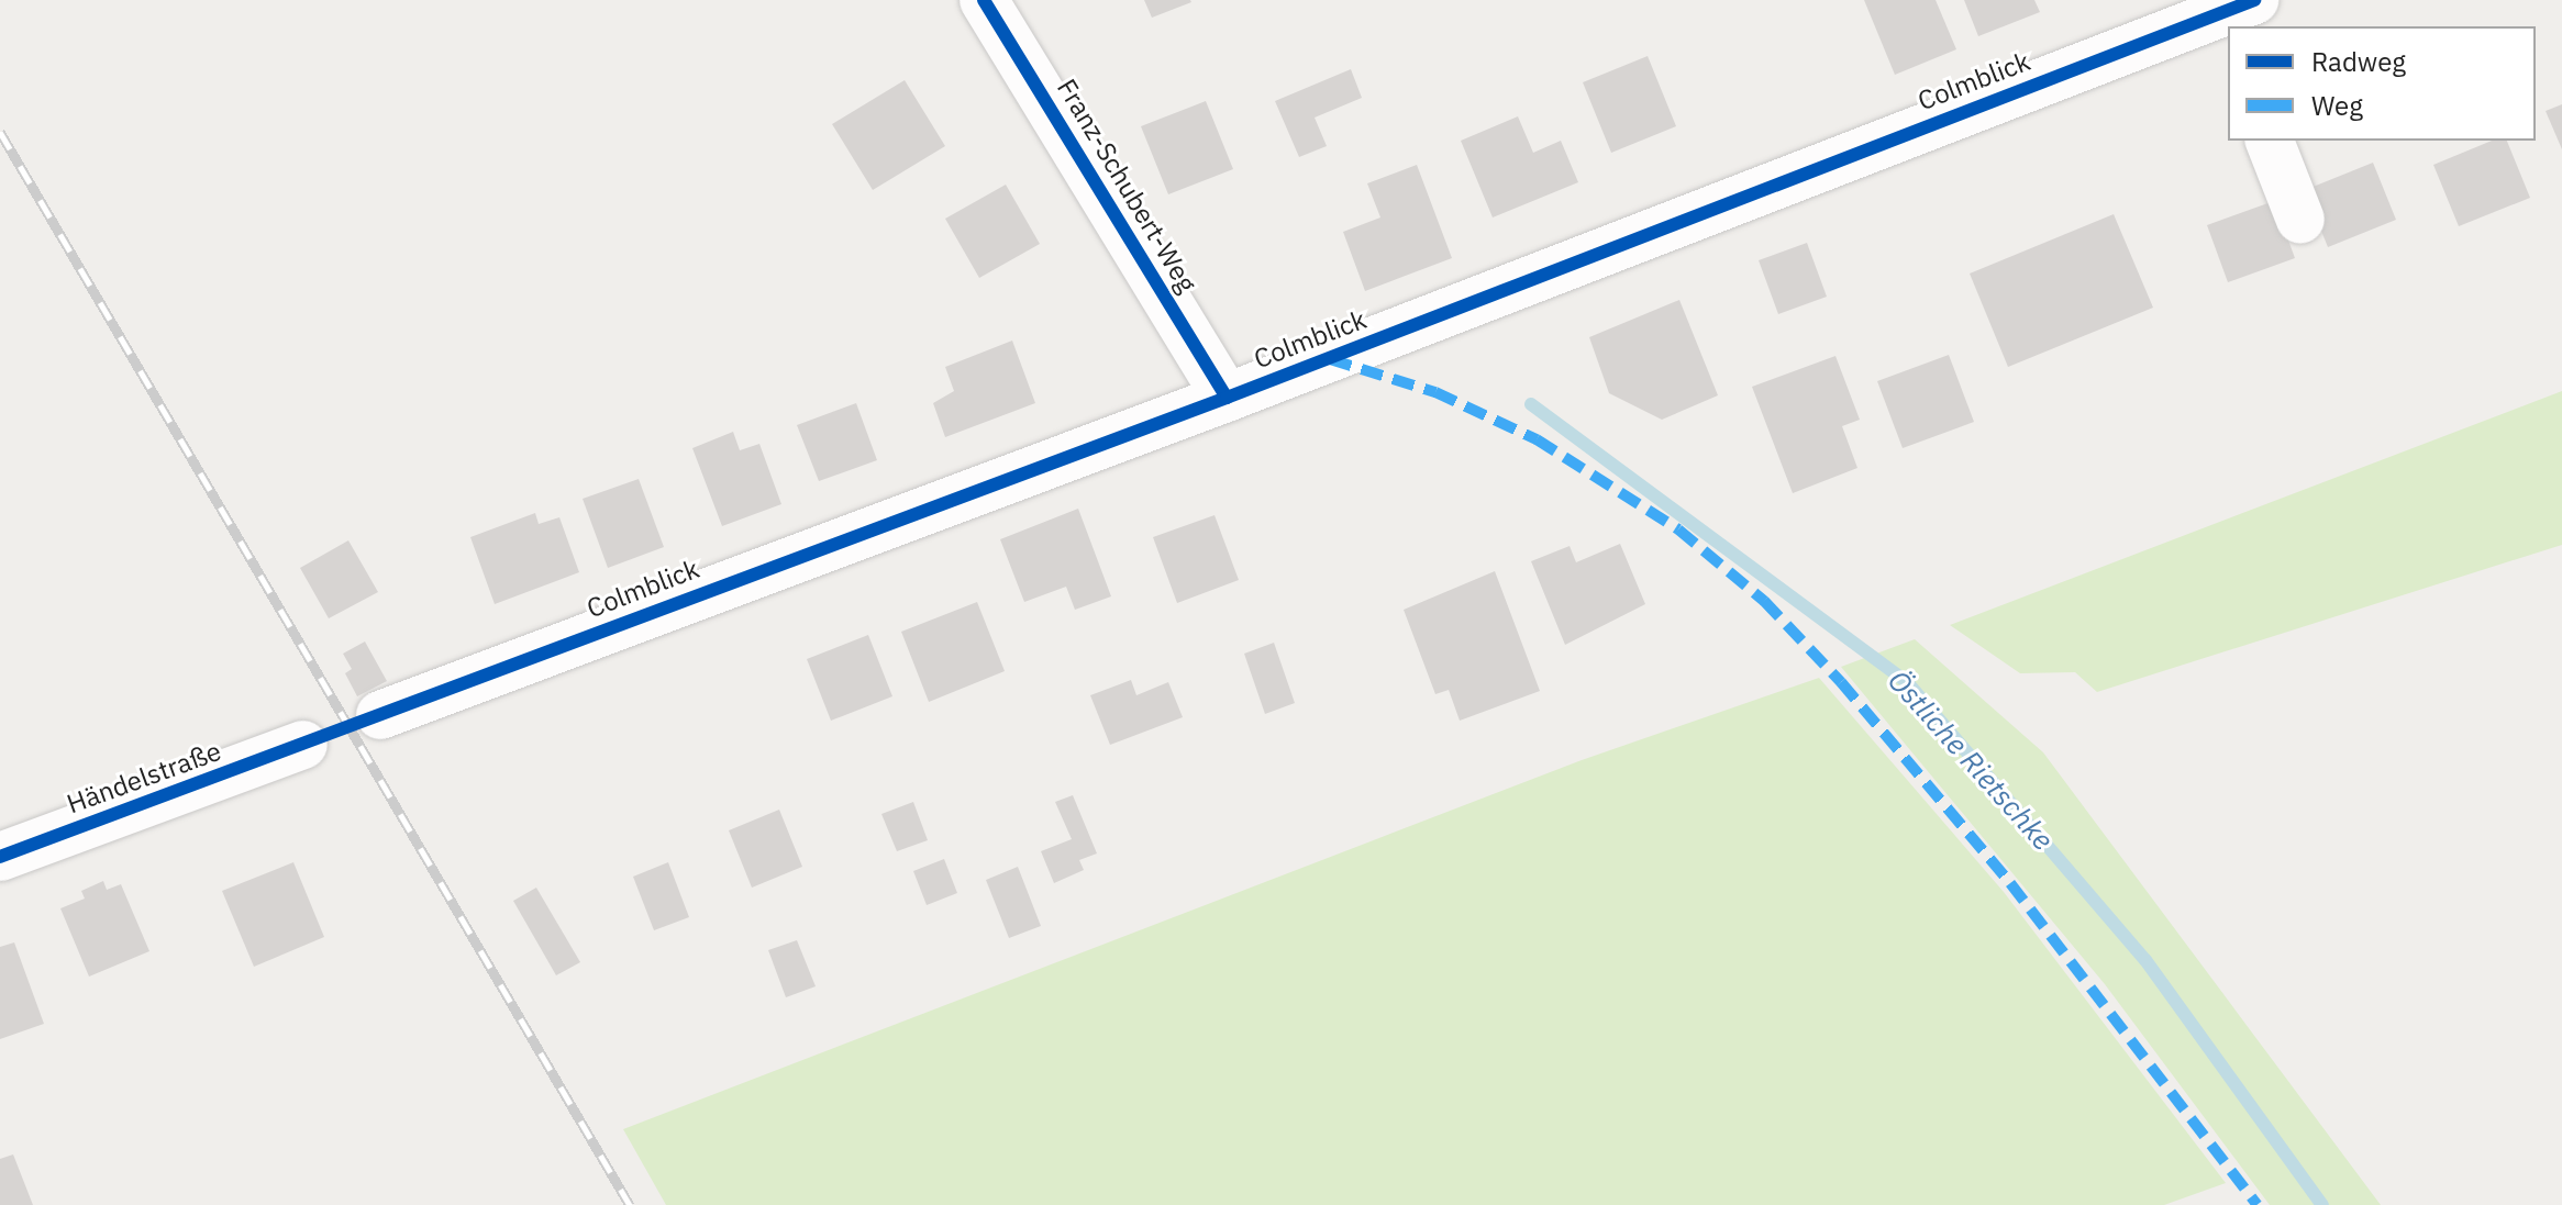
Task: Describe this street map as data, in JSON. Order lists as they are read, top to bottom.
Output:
{
  "streets": {
    "street": ["Colmblick", "Franz-Schubert-Weg", "Händelstraße"]
  },
  "crossings": [
    ["Colmblick", "Franz-Schubert-Weg"]
  ],
  "water": ["Östliche Rietschke"],
  "legend": ["Radweg", "Weg"]
}
